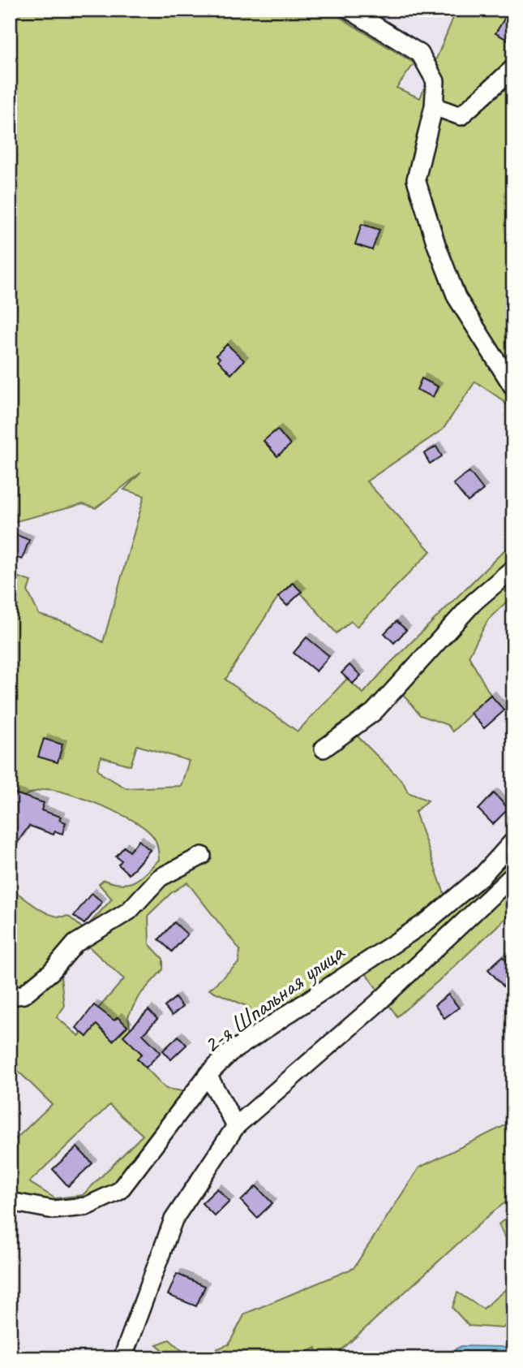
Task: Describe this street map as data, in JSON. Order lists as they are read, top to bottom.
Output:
{
  "streets": {
    "street": ["2-я Шпальная улица"]
  }
}
